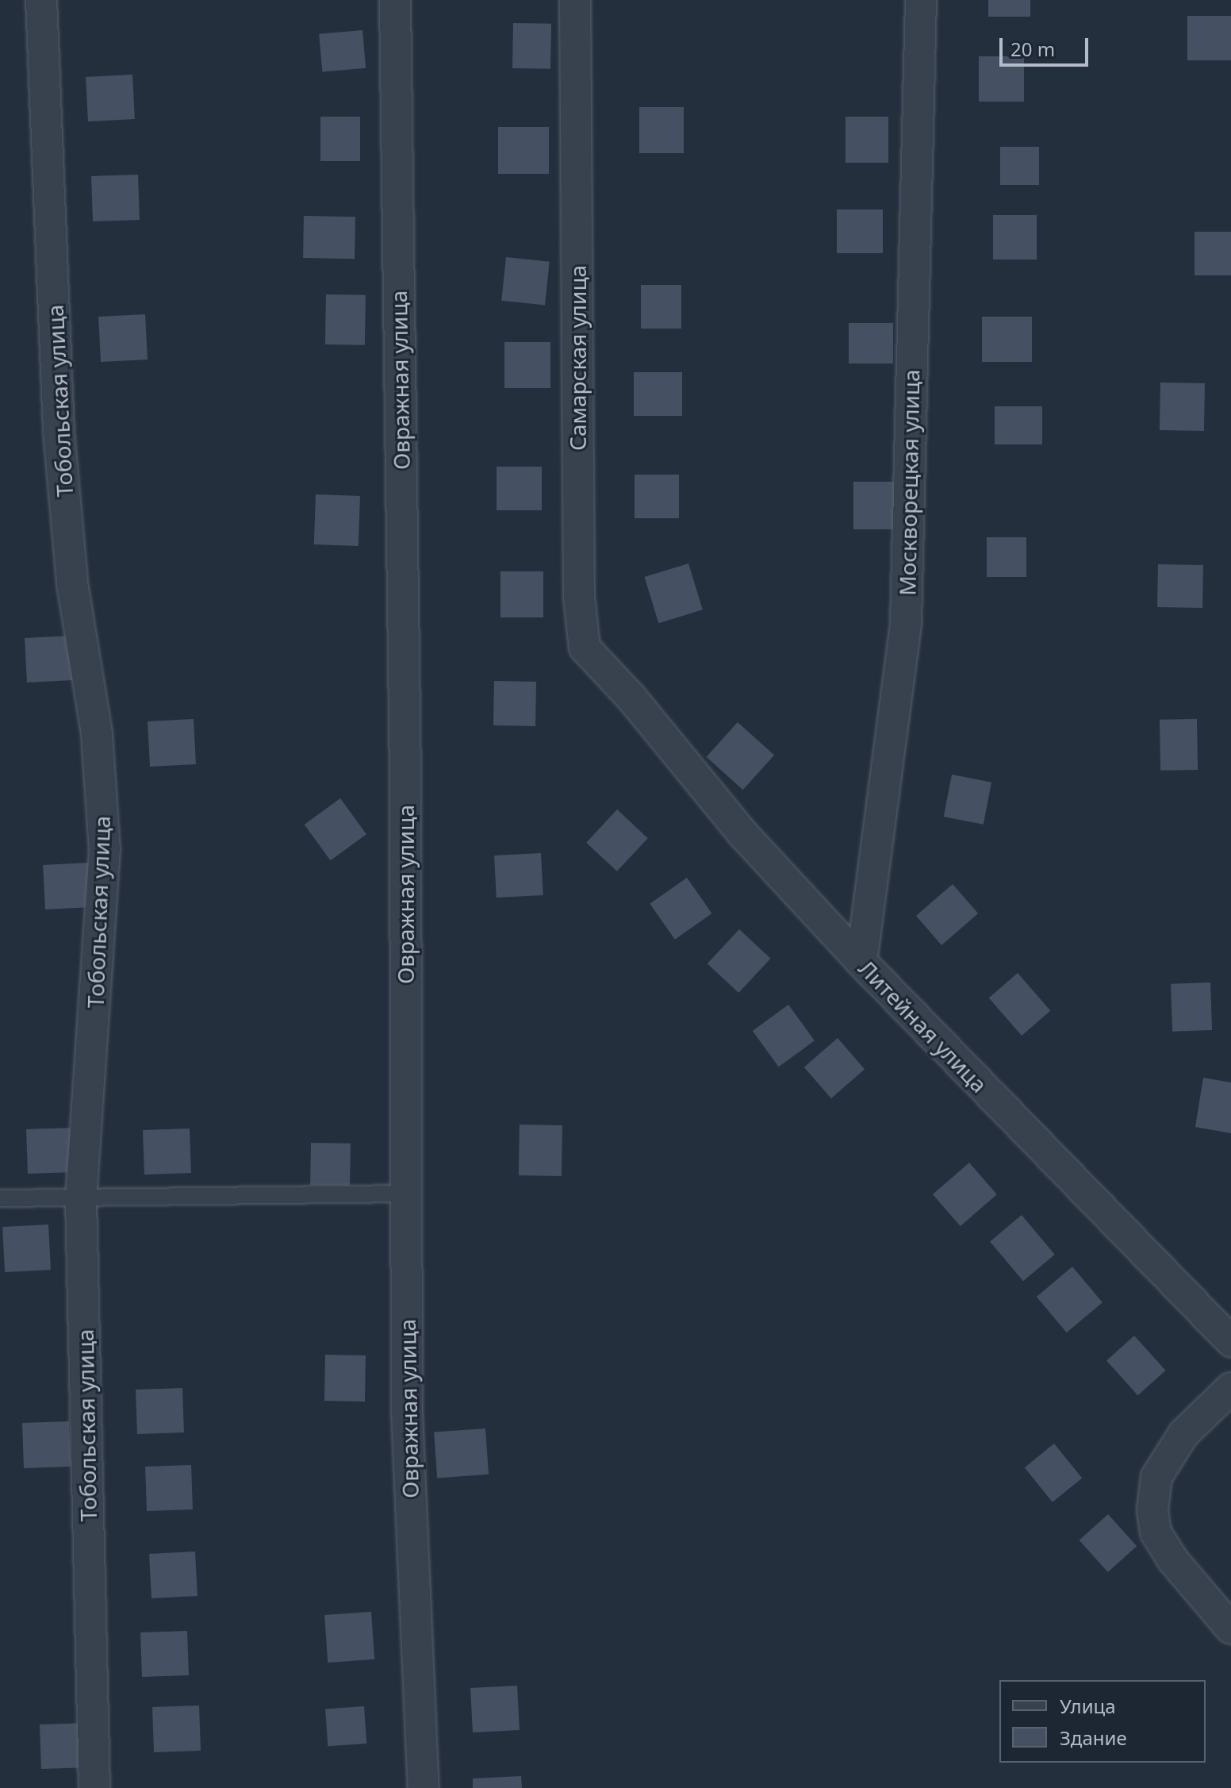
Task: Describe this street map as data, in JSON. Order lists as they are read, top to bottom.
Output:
{
  "streets": {
    "street": [
      "Самарская улица",
      "Овражная улица",
      "Тобольская улица",
      "Москворецкая улица",
      "Литейная улица"
    ]
  },
  "crossings": [
    ["Самарская улица", "Литейная улица"],
    ["Москворецкая улица", "Литейная улица"]
  ],
  "legend": ["Улица", "Здание"],
  "scale_bar": "20 m"
}
